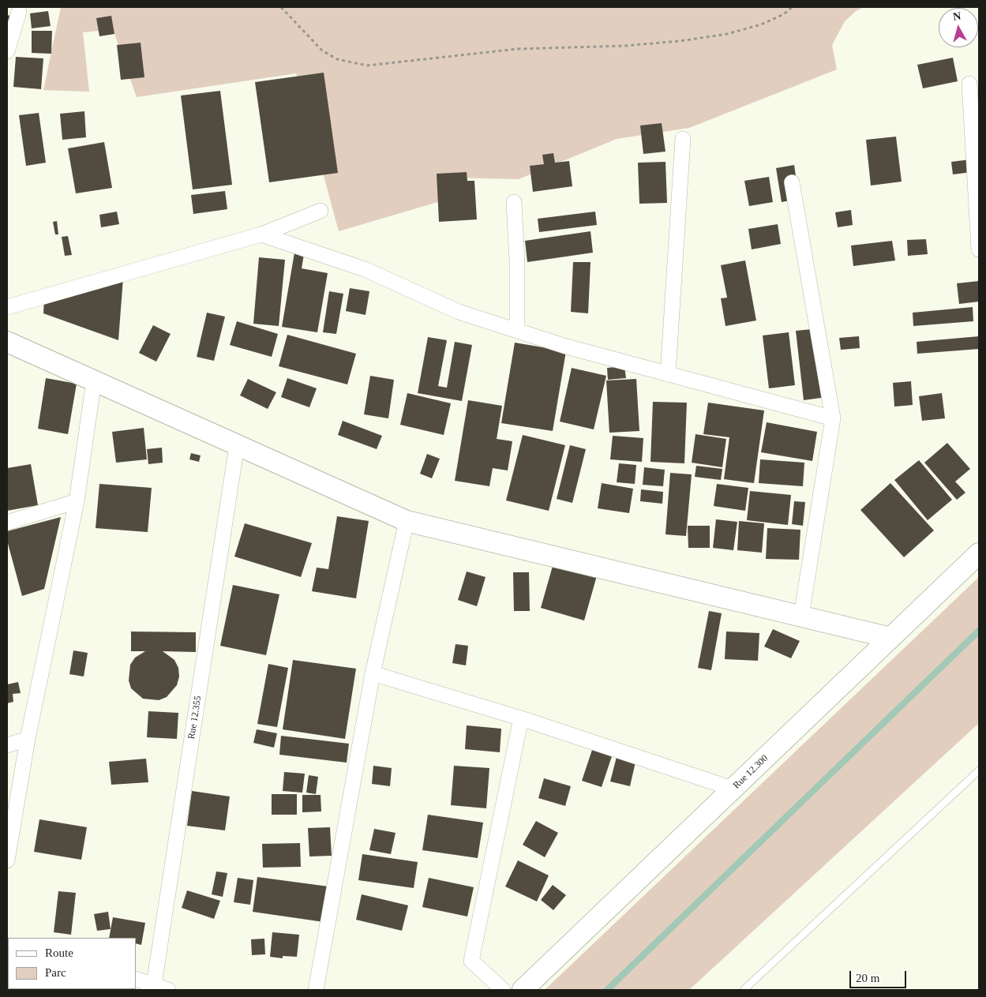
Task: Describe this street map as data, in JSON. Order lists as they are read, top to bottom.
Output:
{
  "streets": {
    "street": ["Rue 12.355", "Rue 12.300"]
  },
  "legend": ["Route", "Parc"],
  "scale_bar": "20 m",
  "north": "top"
}
